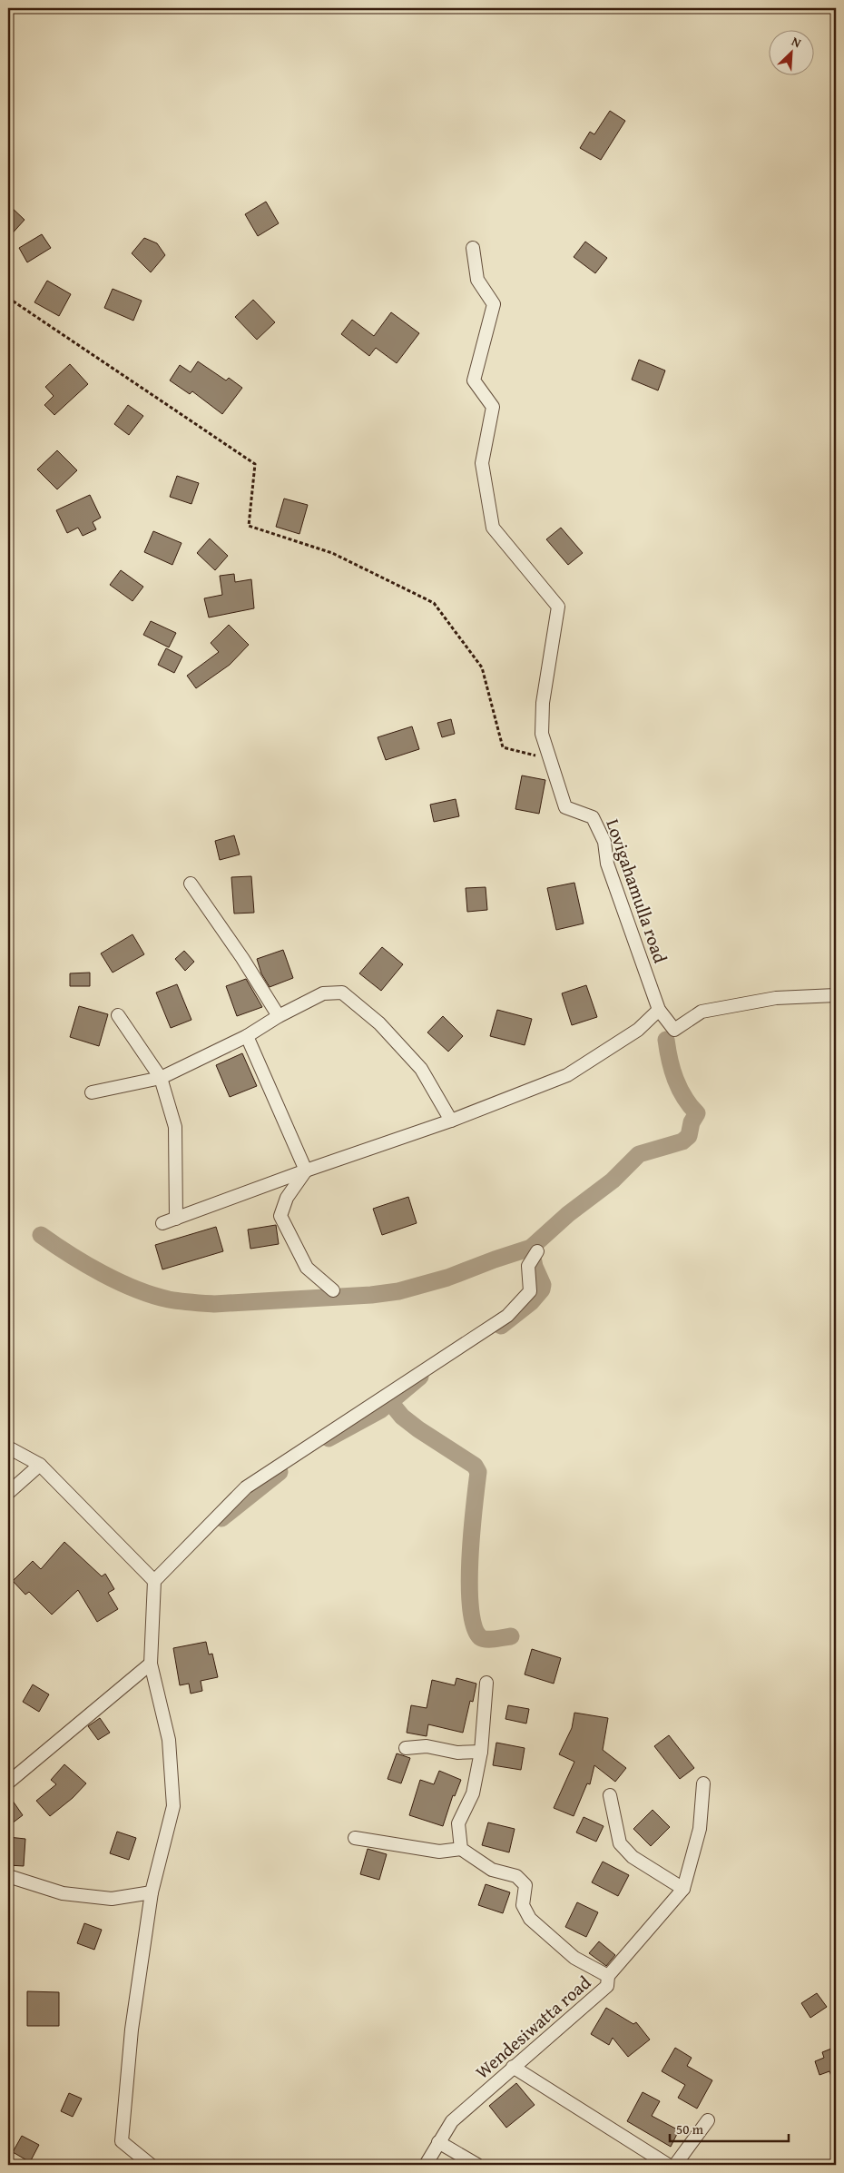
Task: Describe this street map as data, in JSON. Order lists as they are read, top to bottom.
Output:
{
  "streets": {
    "street": ["Lovigahamulla road", "Wendesiwatta road"]
  },
  "scale_bar": "50 m",
  "north": "top right"
}
